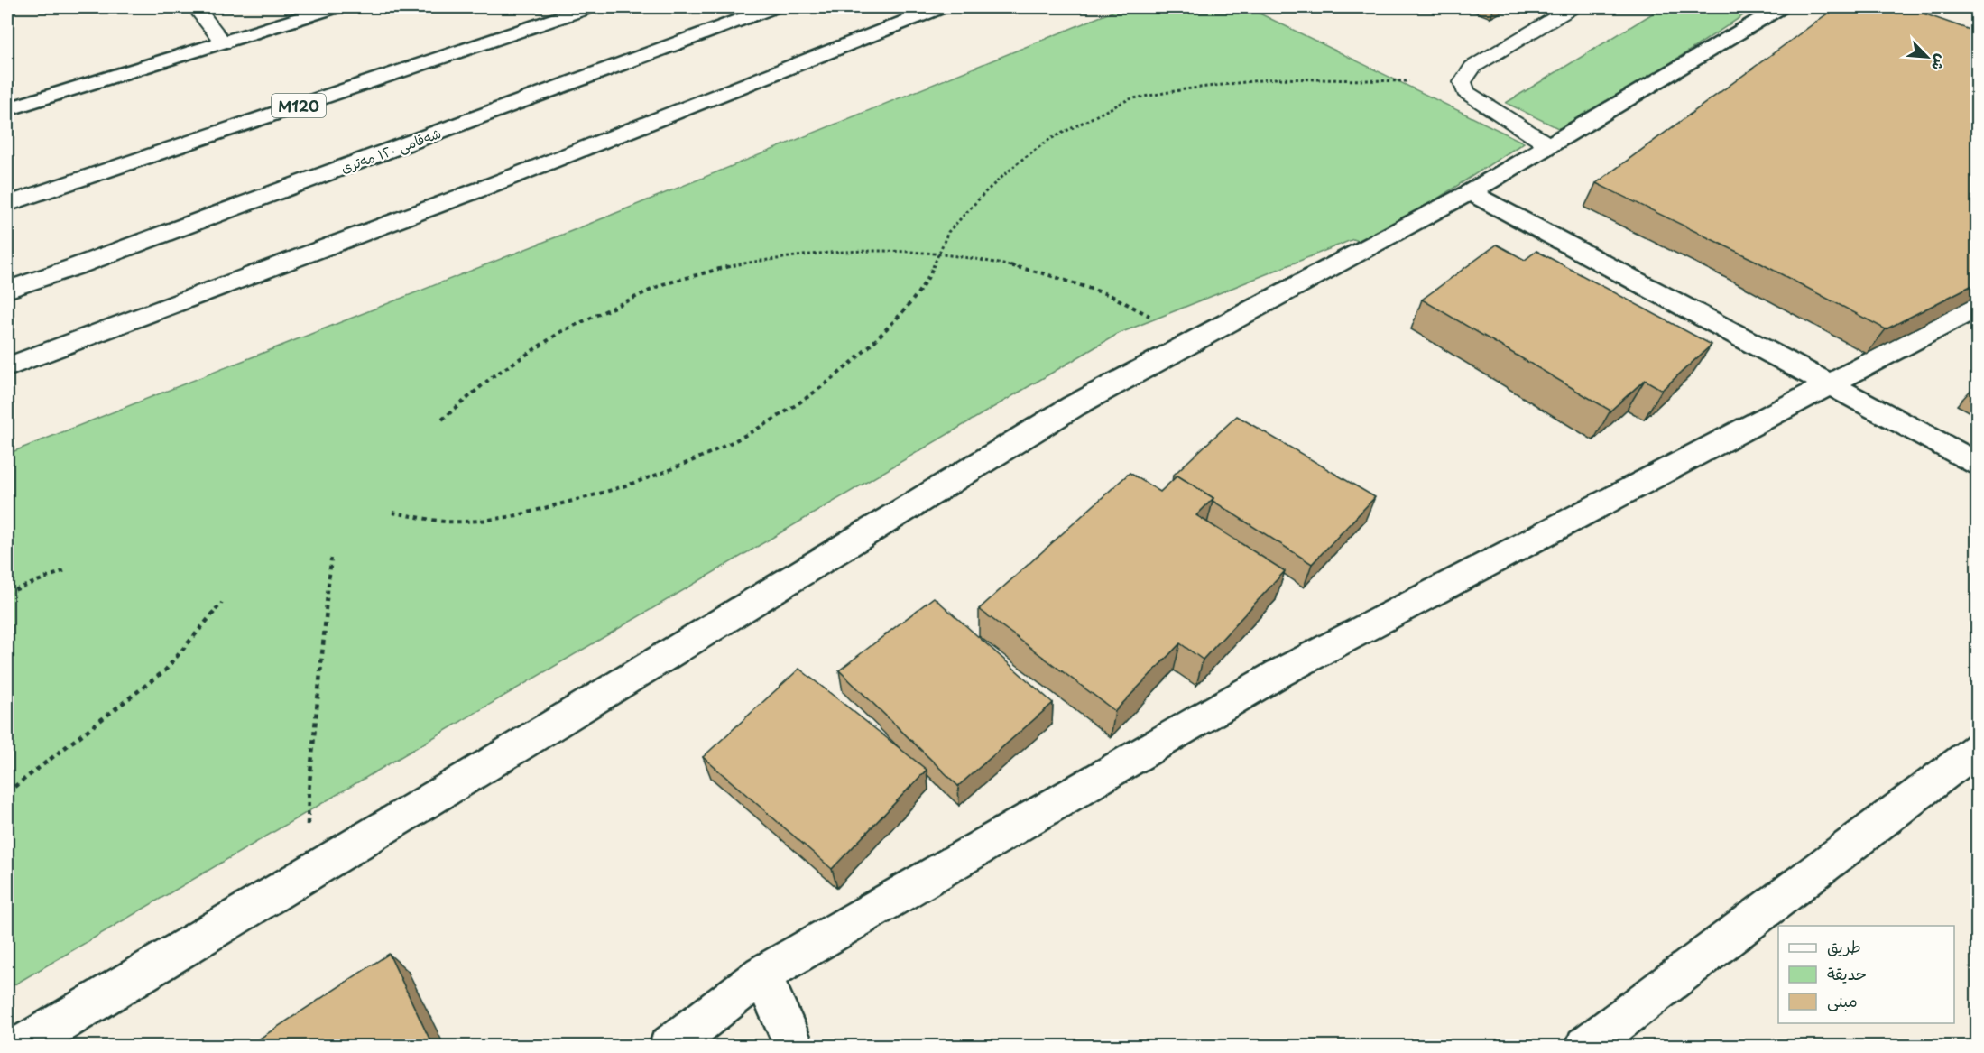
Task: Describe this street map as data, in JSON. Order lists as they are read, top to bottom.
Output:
{
  "streets": {
    "main road": ["M120", "شەقامی ١٢٠ مەتری"]
  },
  "legend": ["طريق", "حديقة", "مبنى"],
  "north": "bottom right"
}
